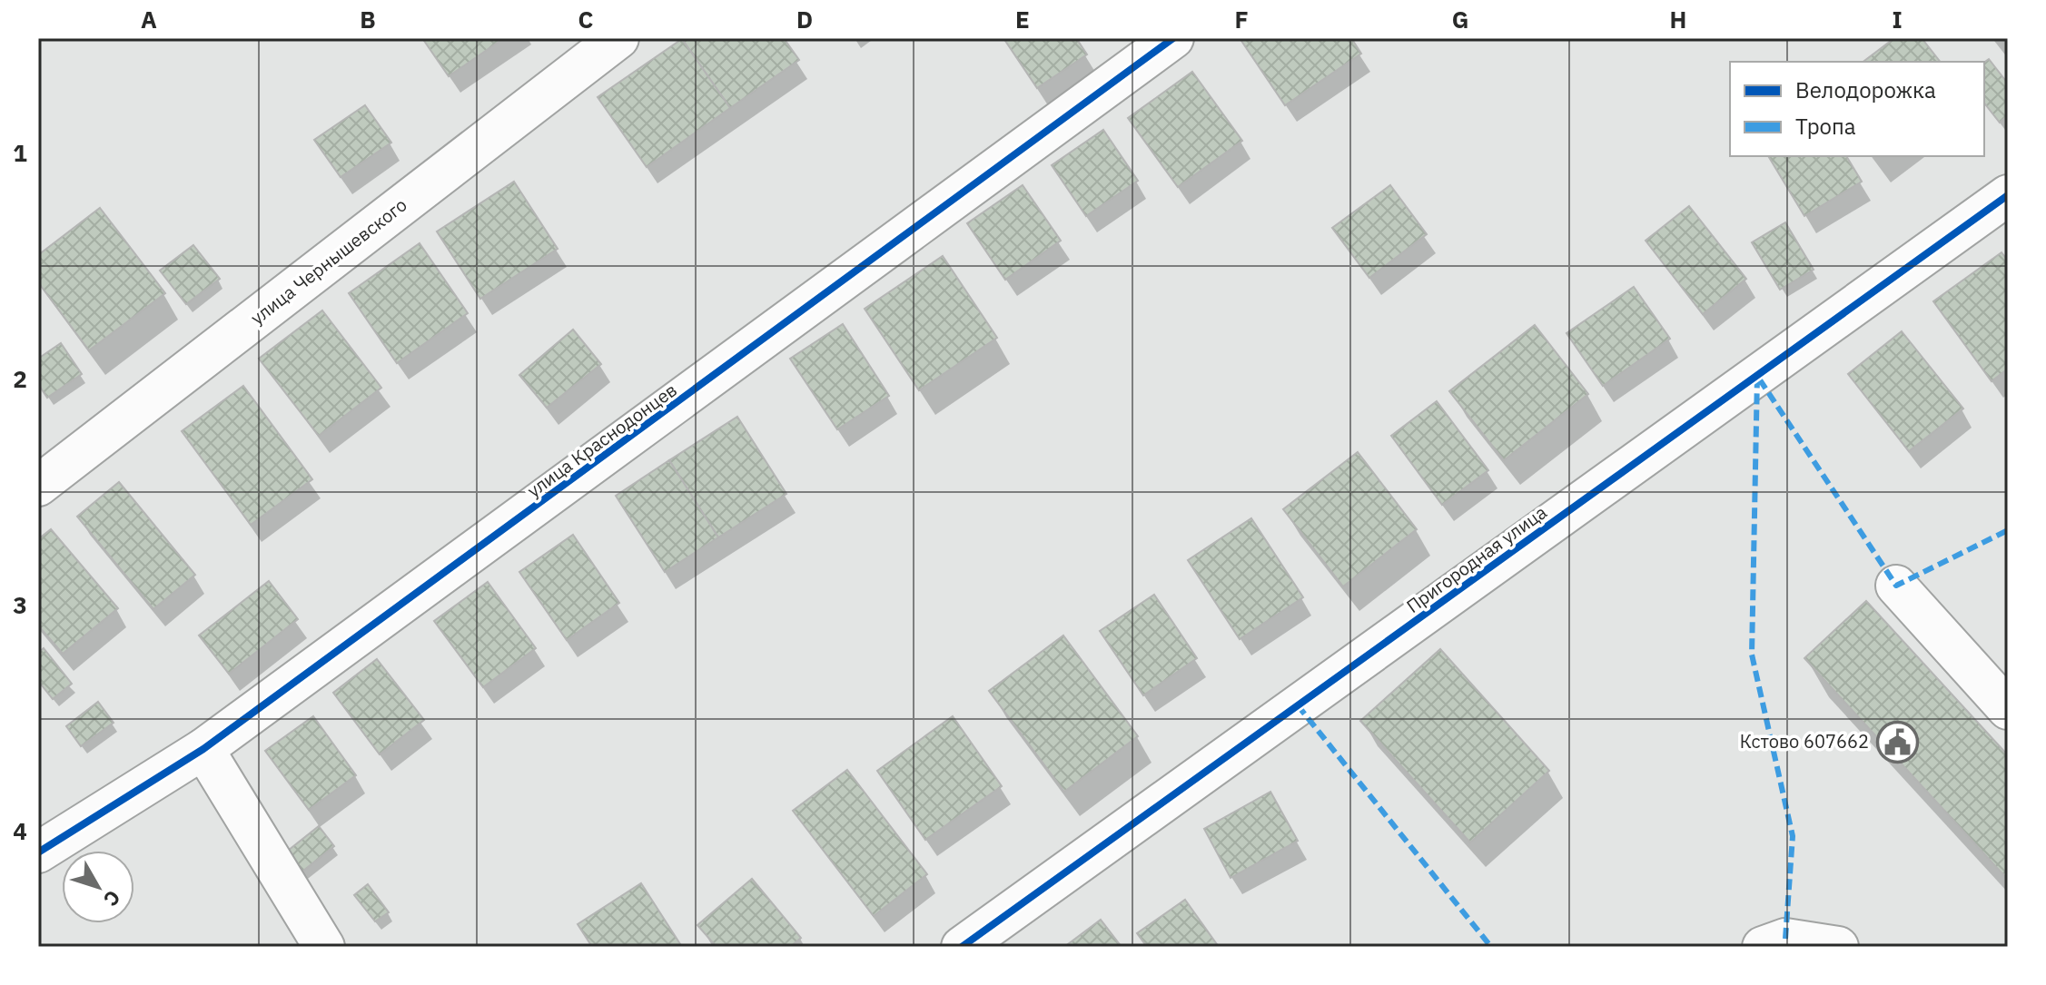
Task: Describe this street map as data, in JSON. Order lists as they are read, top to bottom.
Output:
{
  "streets": {
    "street": ["улица Чернышевского", "улица Краснодонцев", "Пригородная улица"]
  },
  "places": {
    "public building": ["Кстово 607662"]
  },
  "legend": ["Велодорожка", "Тропа"],
  "north": "bottom right",
  "grid": {
    "columns": [
      "A",
      "B",
      "C",
      "D",
      "E",
      "F",
      "G",
      "H",
      "I"
    ],
    "rows": [
      "1",
      "2",
      "3",
      "4"
    ]
  }
}
